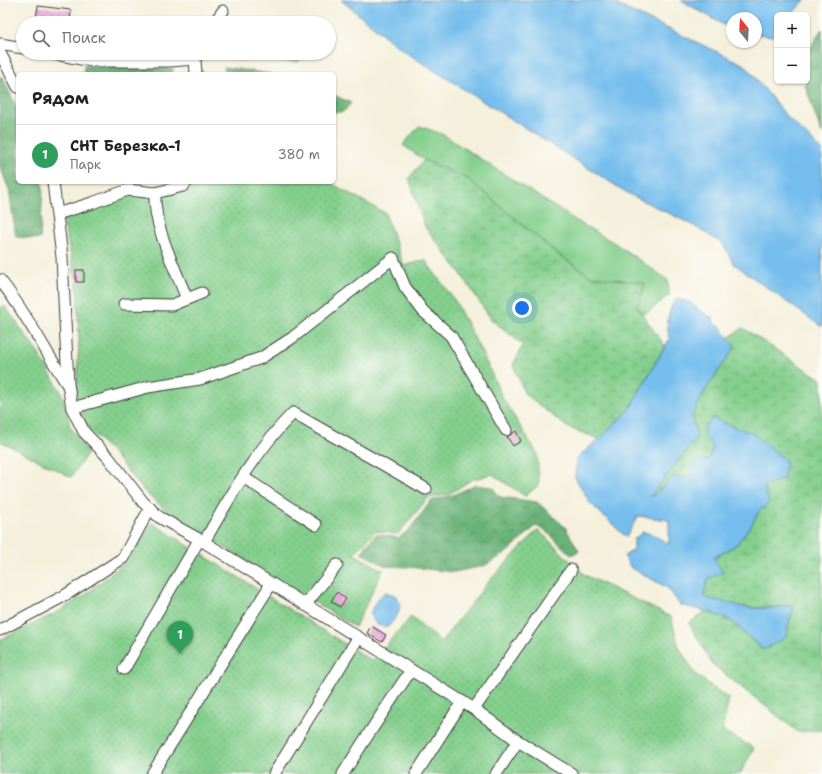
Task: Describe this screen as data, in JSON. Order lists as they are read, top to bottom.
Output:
{
  "north": "top",
  "page": {
    "map_buttons": ["+", "−"],
    "search": "Поиск",
    "heading": "Рядом",
    "list": [
      {
        "mark": "1",
        "name": "СНТ Березка-1",
        "note": "Парк",
        "value": "380 m"
      }
    ],
    "pins": "1"
  }
}
